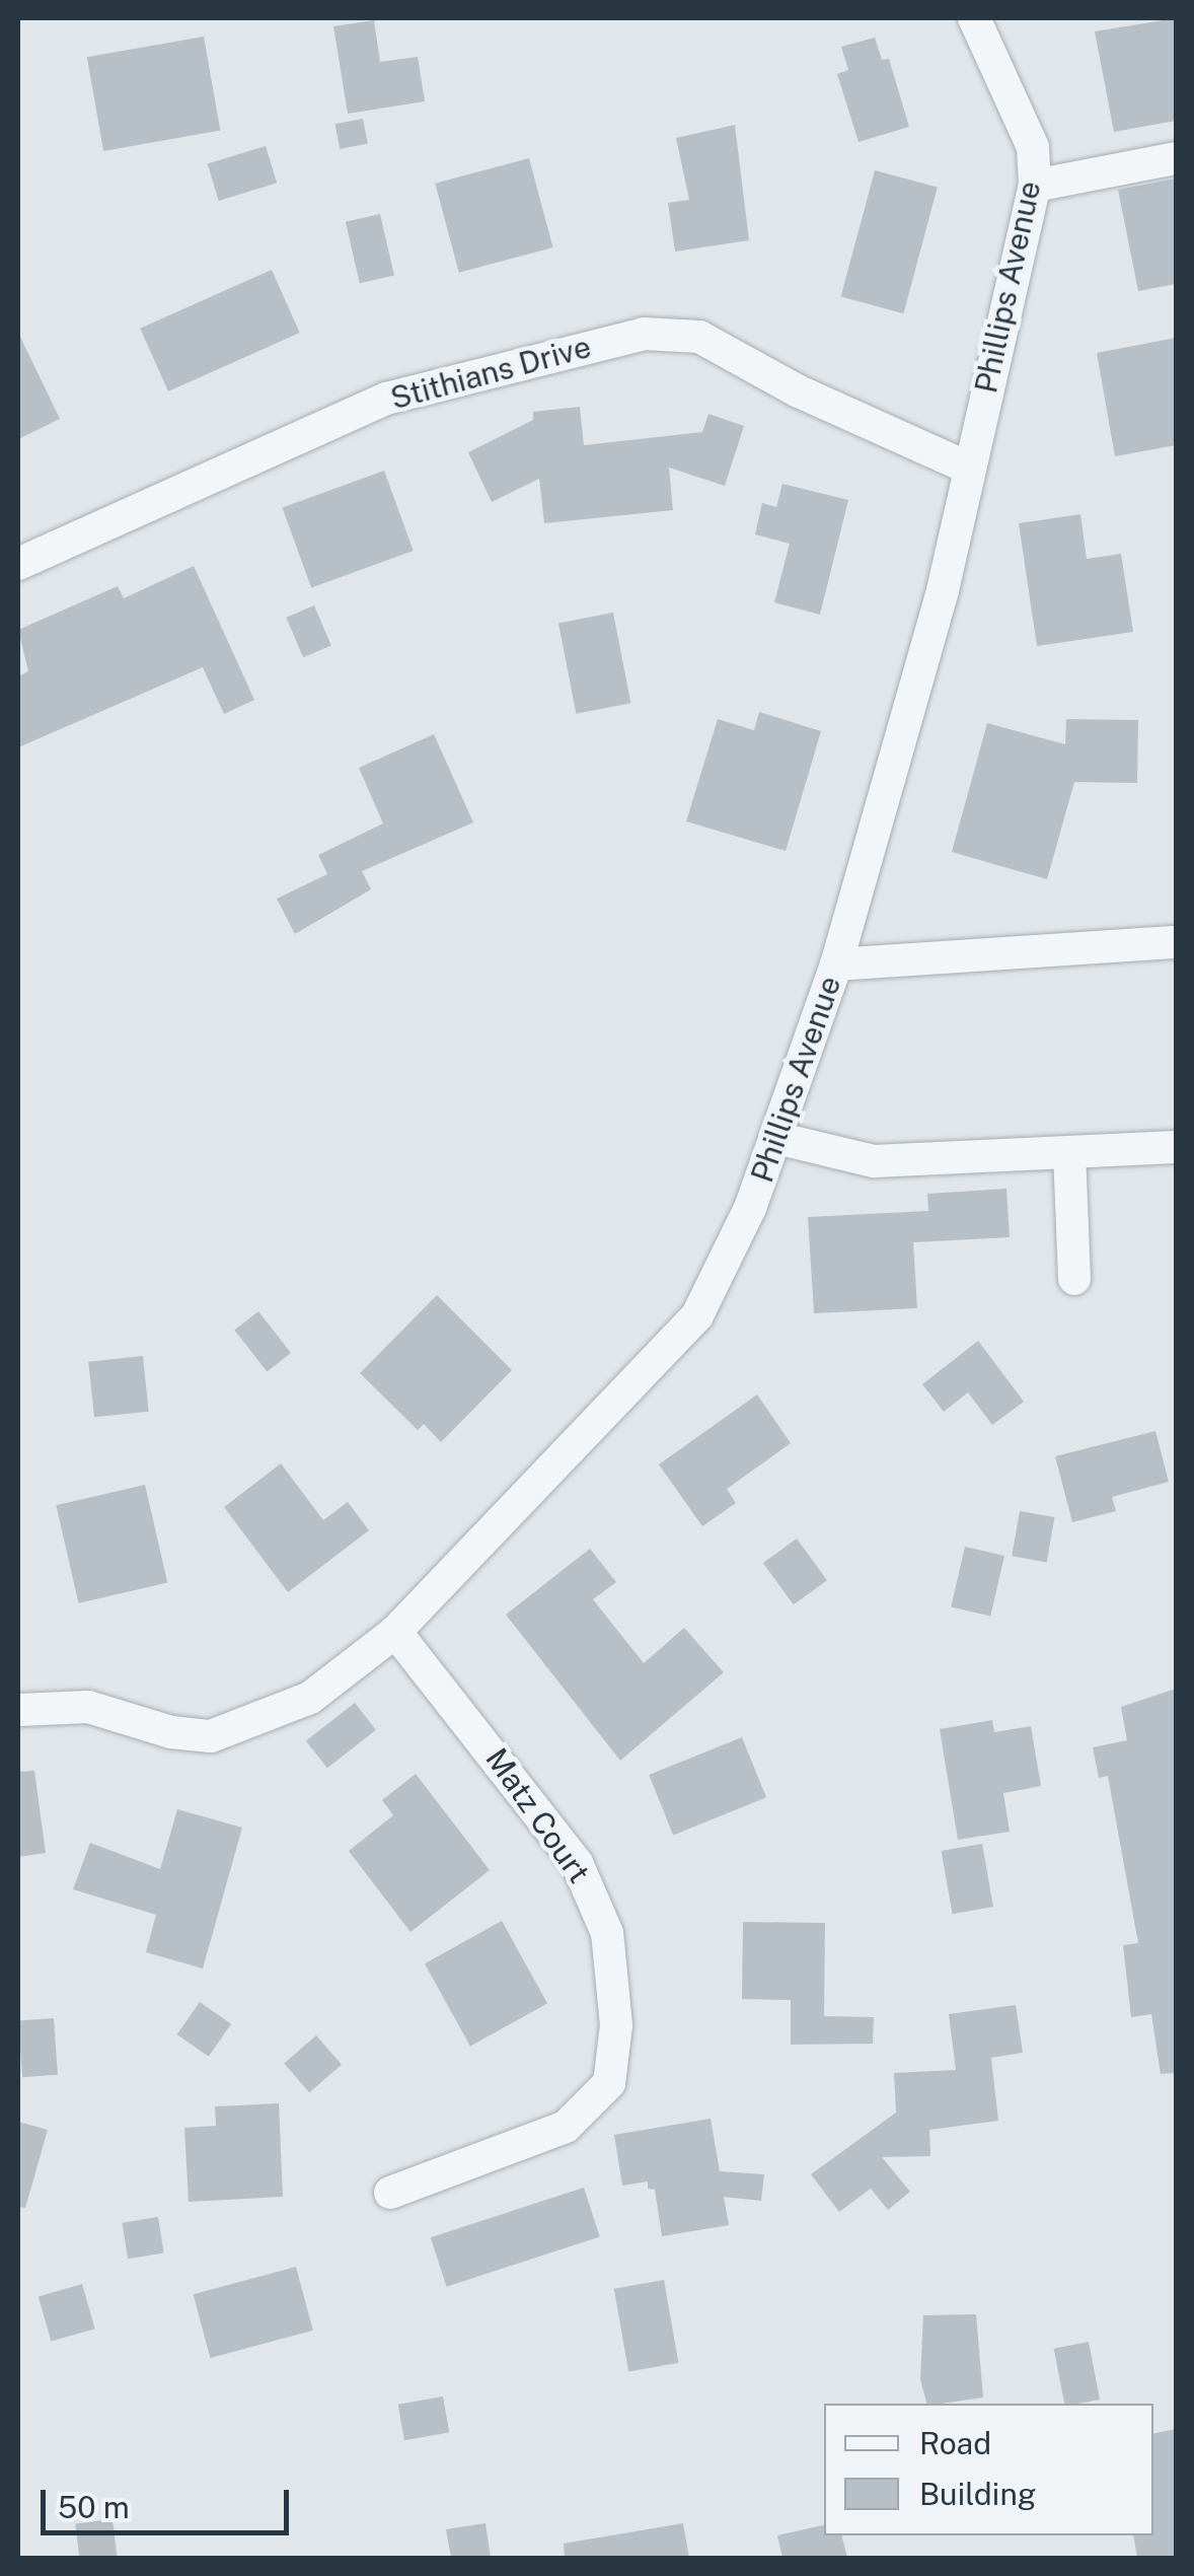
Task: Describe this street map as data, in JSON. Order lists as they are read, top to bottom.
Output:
{
  "streets": {
    "street": ["Phillips Avenue", "Stithians Drive", "Matz Court"]
  },
  "crossings": [
    ["Phillips Avenue", "Stithians Drive"],
    ["Phillips Avenue", "Matz Court"]
  ],
  "legend": ["Road", "Building"],
  "scale_bar": "50 m"
}
